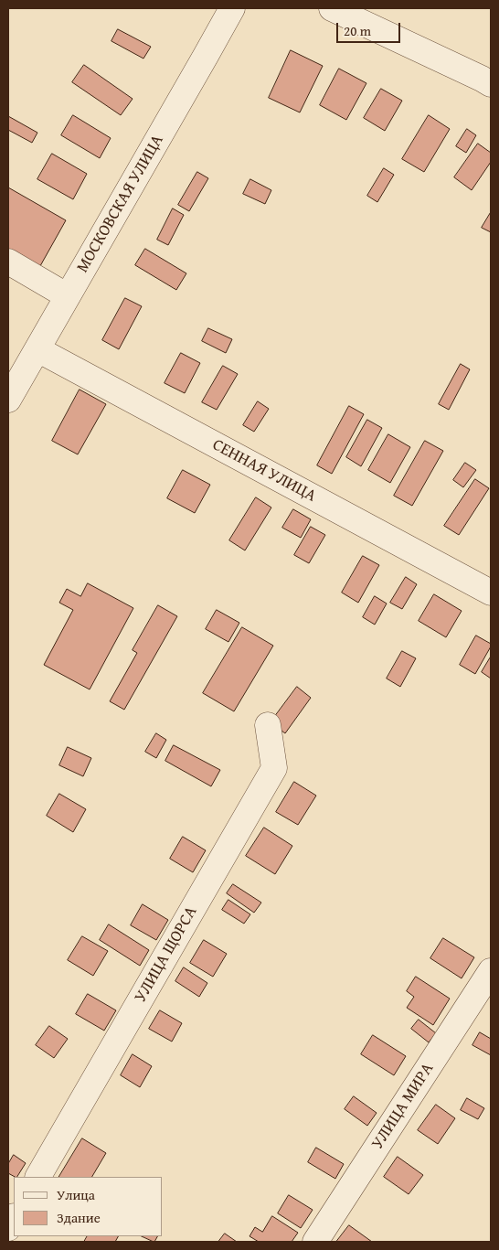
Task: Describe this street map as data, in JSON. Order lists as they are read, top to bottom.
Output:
{
  "streets": {
    "street": [
      "МОСКОВСКАЯ УЛИЦА",
      "СЕННАЯ УЛИЦА",
      "УЛИЦА ЩОРСА",
      "УЛИЦА МИРА"
    ]
  },
  "crossings": [
    ["МОСКОВСКАЯ УЛИЦА", "СЕННАЯ УЛИЦА"]
  ],
  "legend": ["Улица", "Здание"],
  "scale_bar": "20 m"
}
